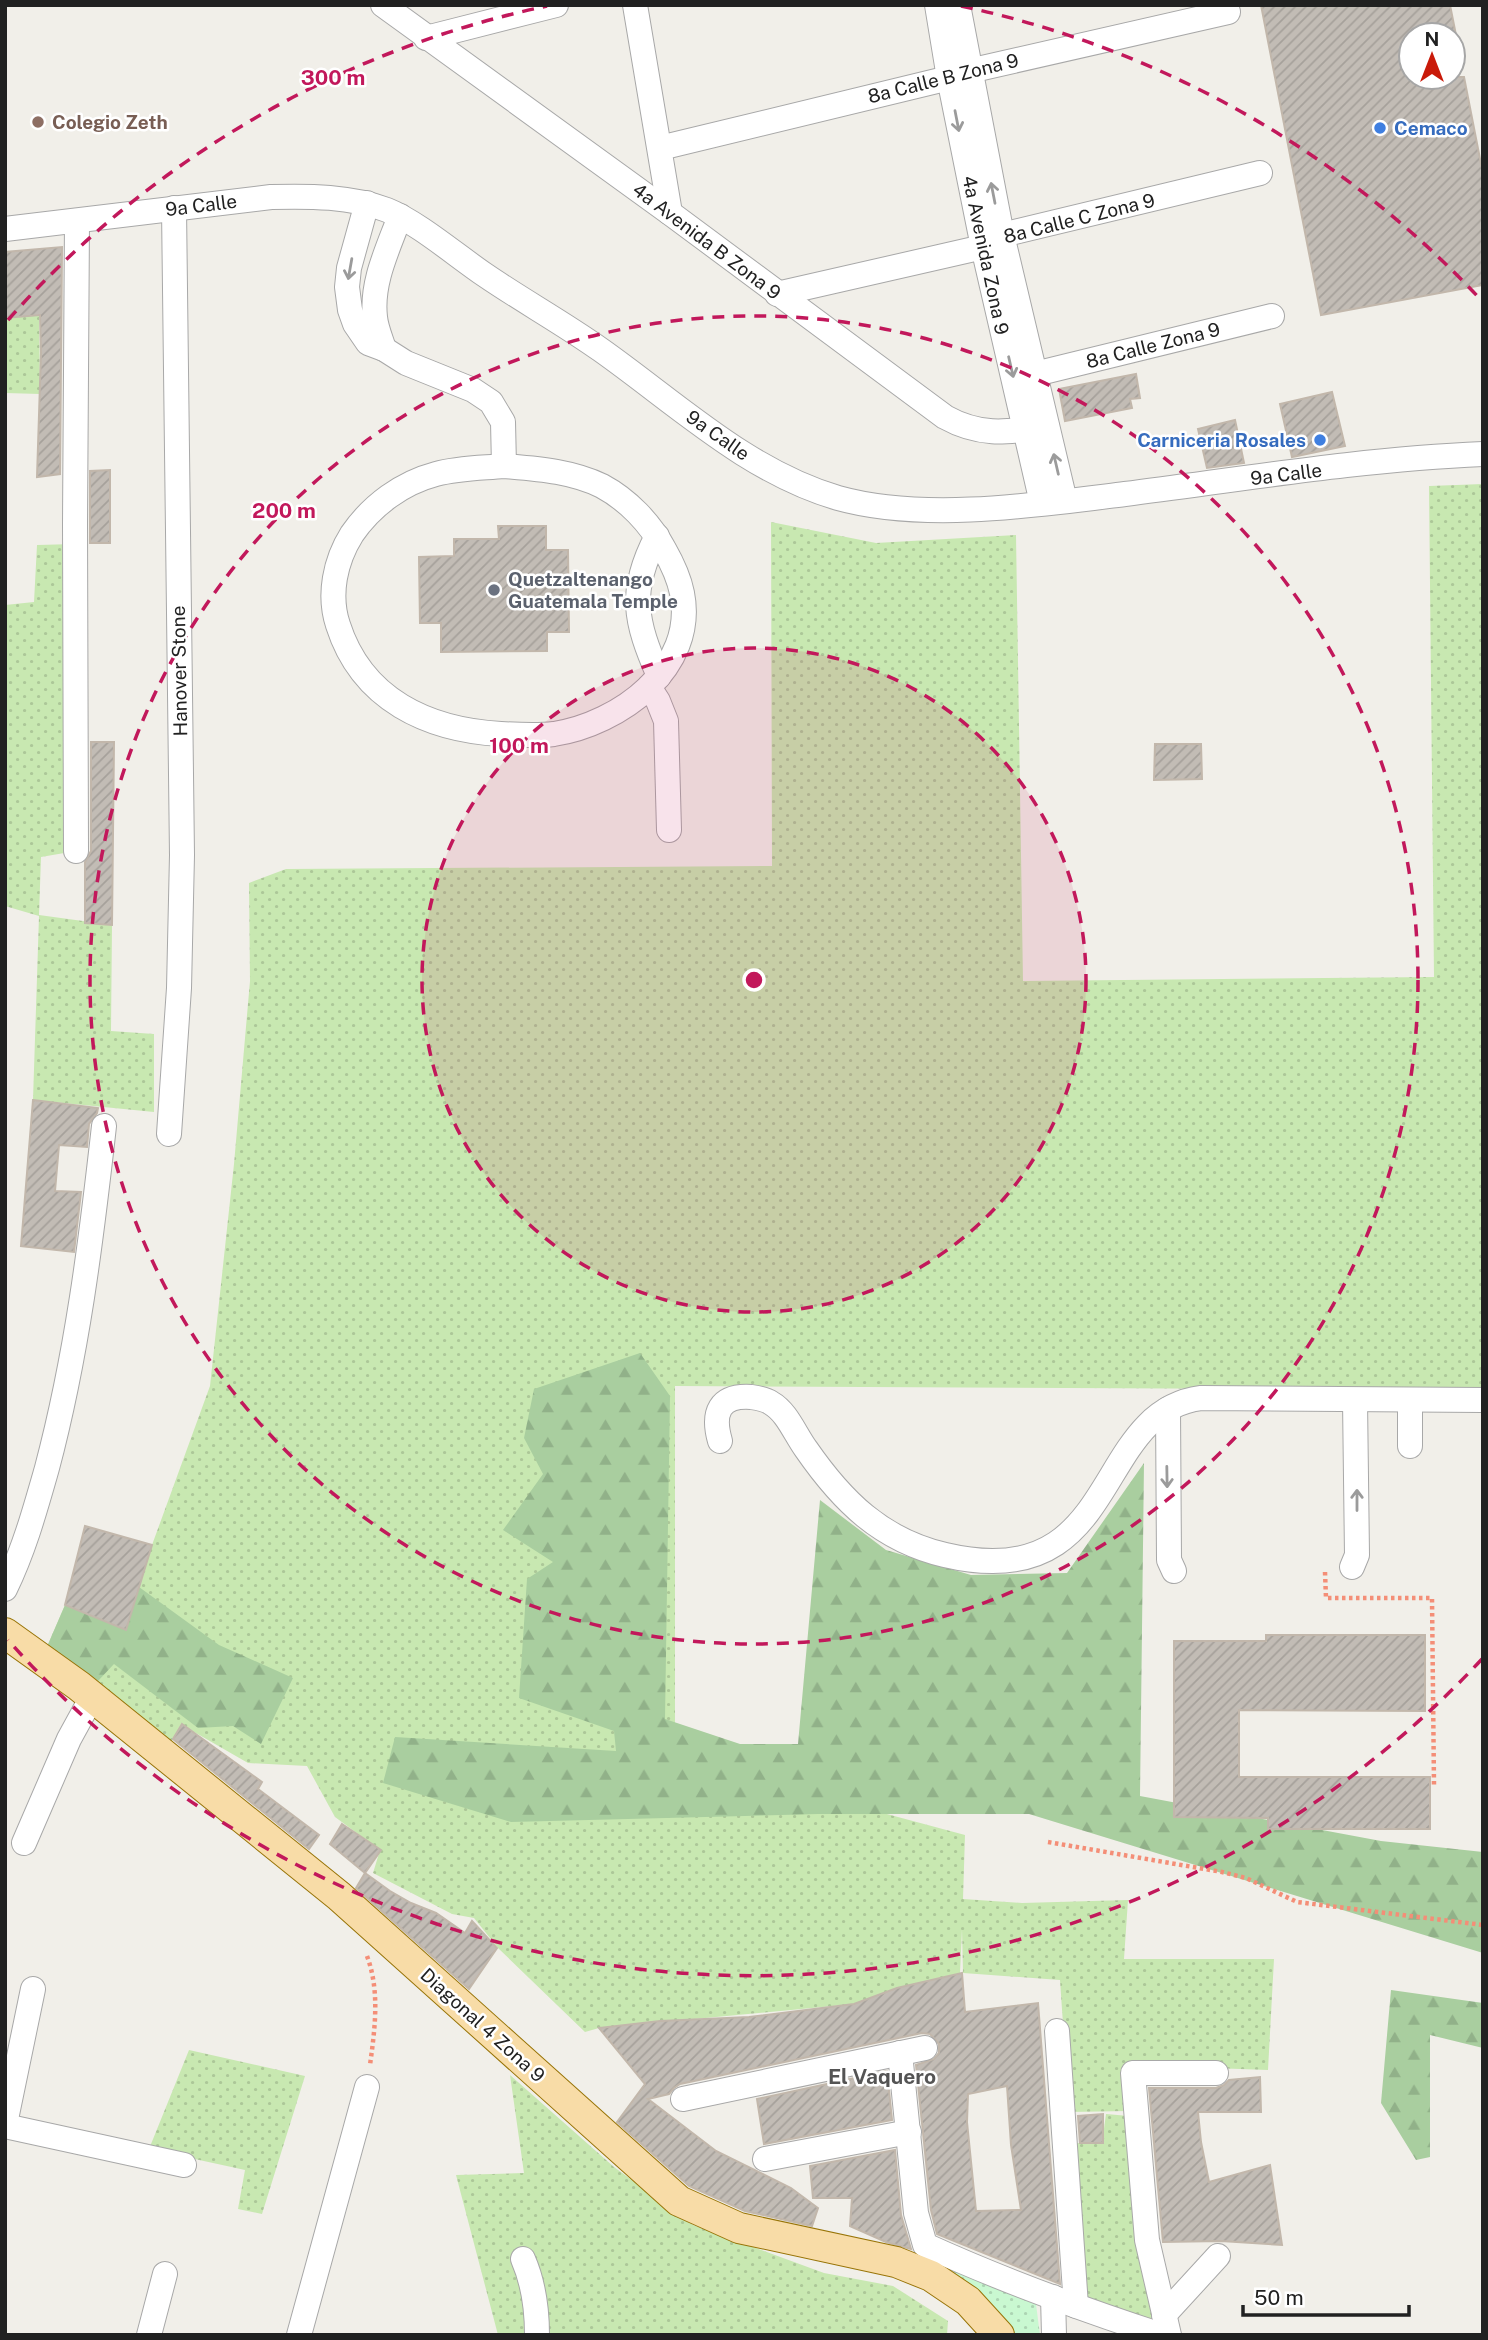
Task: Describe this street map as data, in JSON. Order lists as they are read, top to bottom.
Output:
{
  "streets": {
    "main road": ["Diagonal 4 Zona 9"],
    "street": [
      "8a Calle B Zona 9",
      "9a Calle",
      "8a Calle C Zona 9",
      "4a Avenida B Zona 9",
      "4a Avenida Zona 9",
      "8a Calle Zona 9",
      "Hanover Stone"
    ]
  },
  "crossings": [
    ["8a Calle B Zona 9", "4a Avenida Zona 9"],
    ["9a Calle", "4a Avenida Zona 9"],
    ["9a Calle", "Hanover Stone"],
    ["8a Calle C Zona 9", "4a Avenida B Zona 9"],
    ["8a Calle C Zona 9", "4a Avenida Zona 9"],
    ["4a Avenida B Zona 9", "4a Avenida Zona 9"],
    ["4a Avenida Zona 9", "8a Calle Zona 9"]
  ],
  "districts": ["El Vaquero"],
  "places": [
    "Colegio Zeth",
    "Cemaco",
    "Carniceria Rosales",
    "Quetzaltenango Guatemala Temple"
  ],
  "scale_bar": "50 m",
  "north": "top",
  "rings": ["300 m", "200 m", "100 m"]
}
